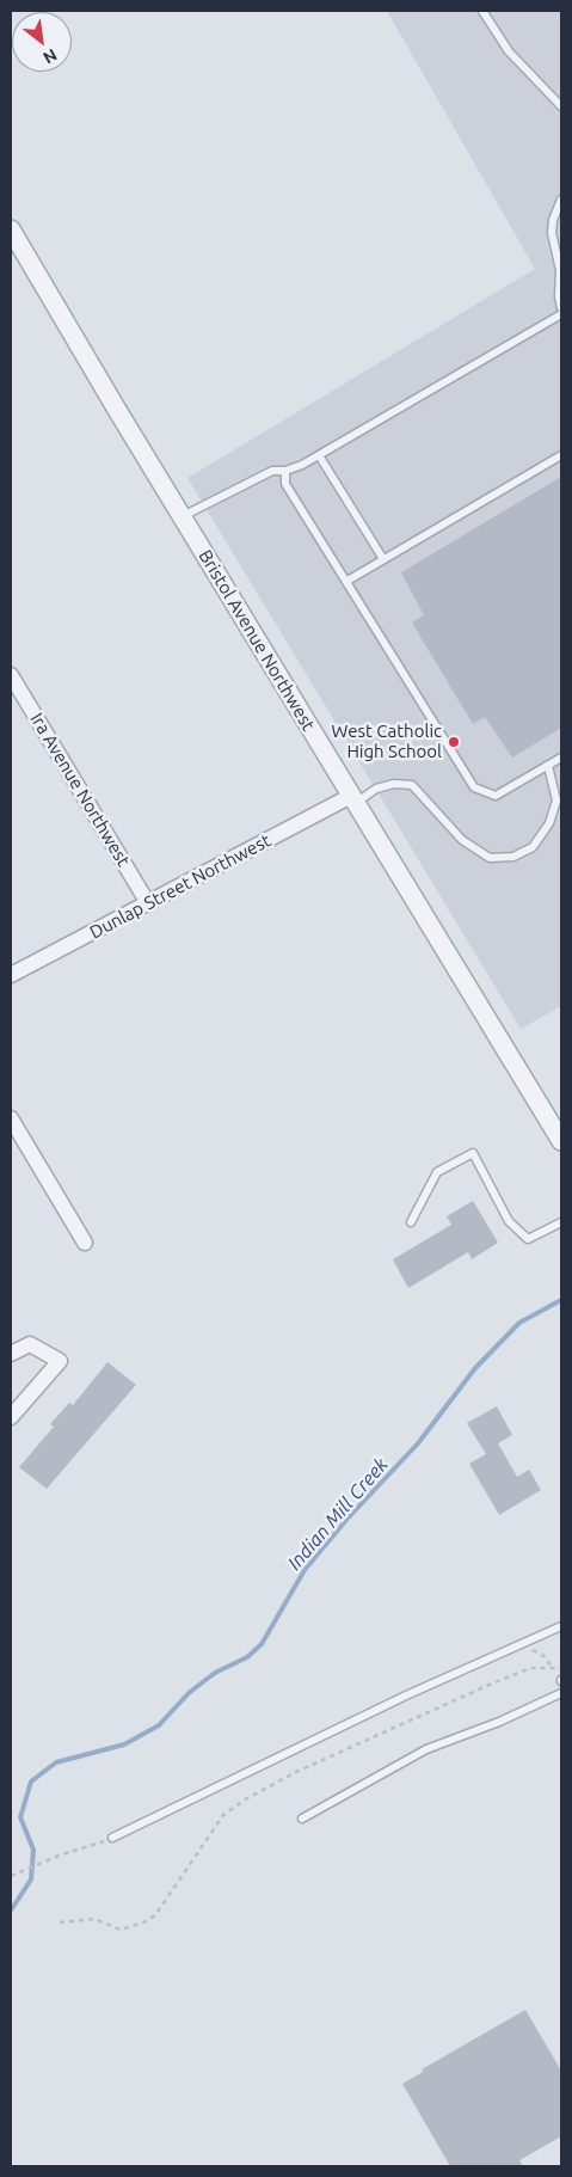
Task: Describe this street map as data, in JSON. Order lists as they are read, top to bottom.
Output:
{
  "streets": {
    "street": ["Bristol Avenue Northwest", "Ira Avenue Northwest", "Dunlap Street Northwest"]
  },
  "crossings": [
    ["Bristol Avenue Northwest", "Dunlap Street Northwest"],
    ["Ira Avenue Northwest", "Dunlap Street Northwest"]
  ],
  "water": ["Indian Mill Creek"],
  "places": ["West Catholic High School"],
  "north": "bottom right"
}
